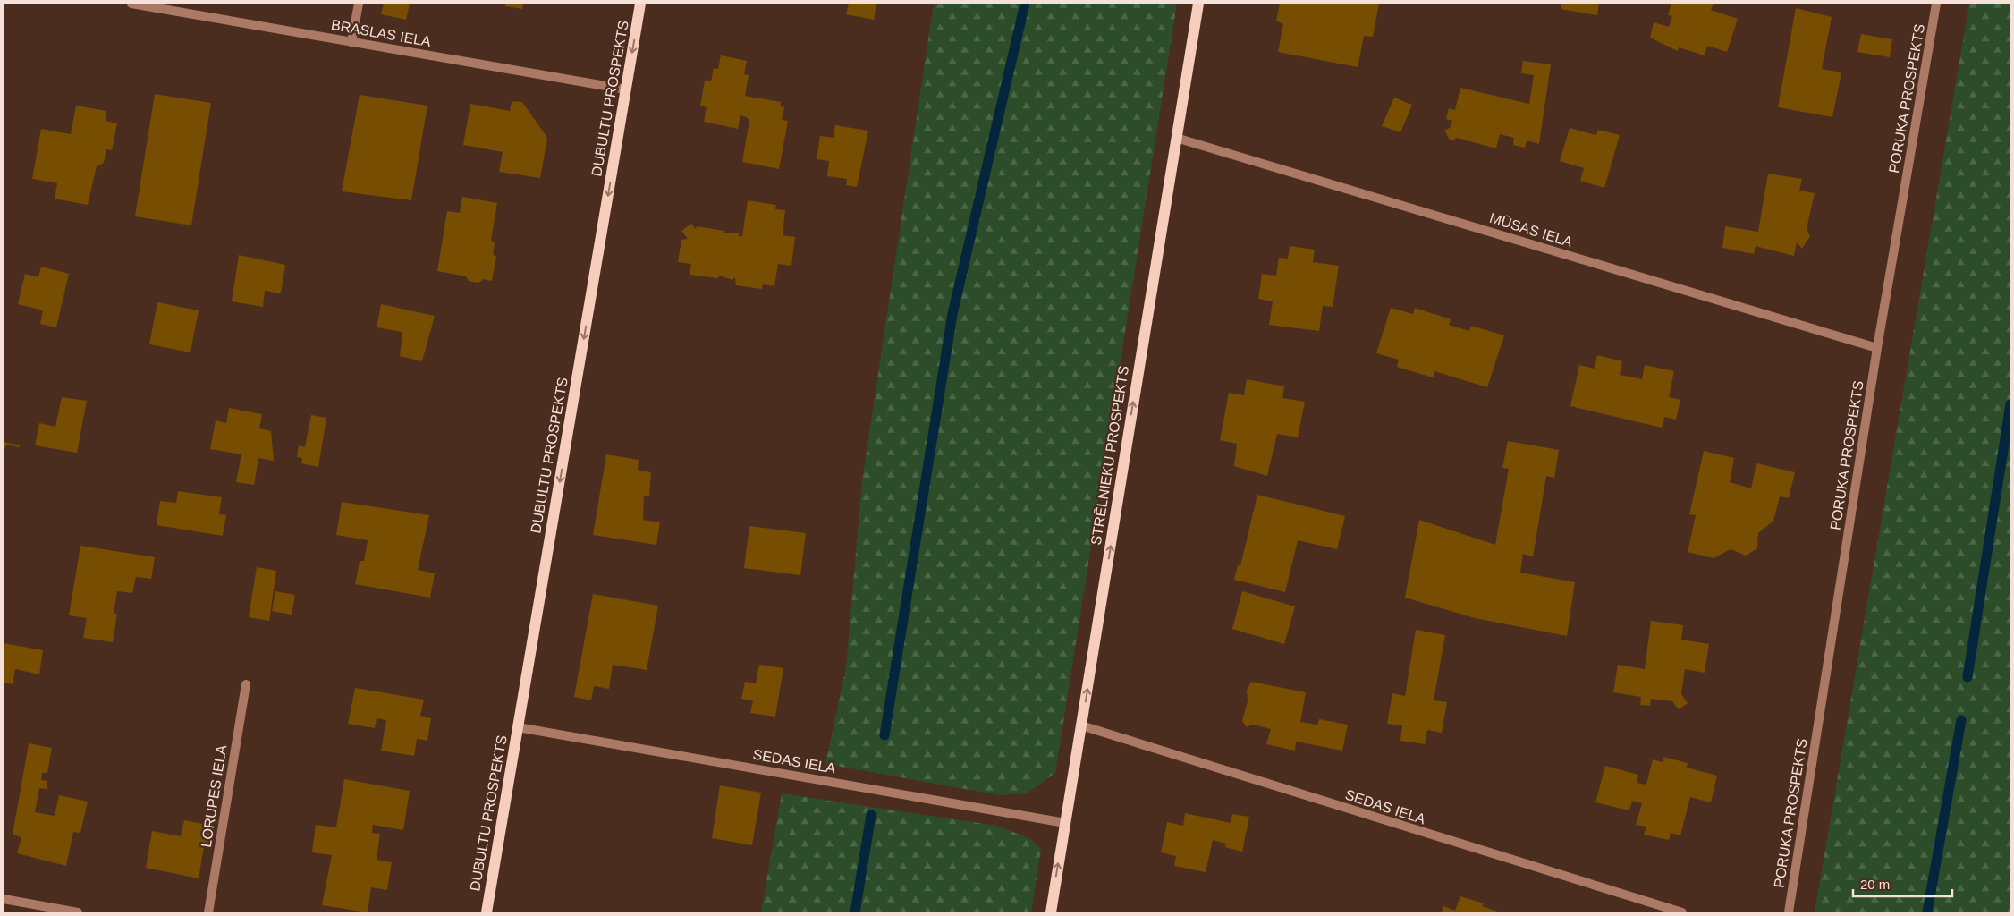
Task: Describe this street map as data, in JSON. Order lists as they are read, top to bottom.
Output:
{
  "streets": {
    "main road": ["DUBULTU PROSPEKTS", "STRĒLNIEKU PROSPEKTS"],
    "street": [
      "BRASLAS IELA",
      "PORUKA PROSPEKTS",
      "MŪSAS IELA",
      "SEDAS IELA",
      "LORUPES IELA"
    ]
  },
  "crossings": [
    ["BRASLAS IELA", "DUBULTU PROSPEKTS"],
    ["DUBULTU PROSPEKTS", "SEDAS IELA"],
    ["PORUKA PROSPEKTS", "MŪSAS IELA"],
    ["MŪSAS IELA", "STRĒLNIEKU PROSPEKTS"],
    ["STRĒLNIEKU PROSPEKTS", "SEDAS IELA"]
  ],
  "one_way": ["DUBULTU PROSPEKTS", "STRĒLNIEKU PROSPEKTS"],
  "scale_bar": "20 m"
}
